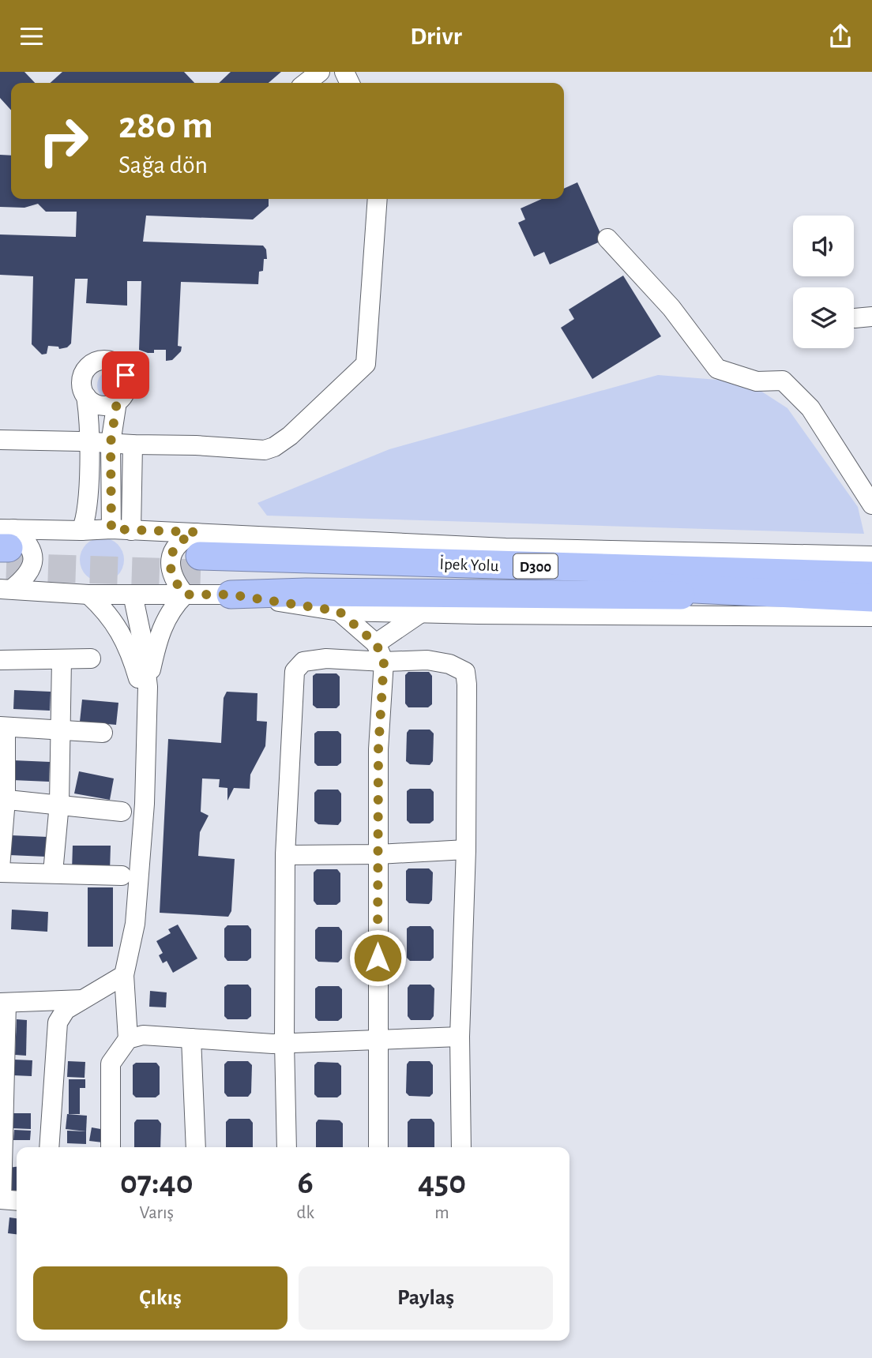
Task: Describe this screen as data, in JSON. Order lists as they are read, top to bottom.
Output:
{
  "streets": {
    "highway": ["İpek Yolu", "D300"]
  },
  "page": {
    "header": "Drivr",
    "turn": ["280 m", "Sağa dön"],
    "eta": [
      "07:40",
      "Varış",
      "6",
      "dk",
      "450",
      "m"
    ],
    "buttons": ["Çıkış", "Paylaş"]
  }
}
